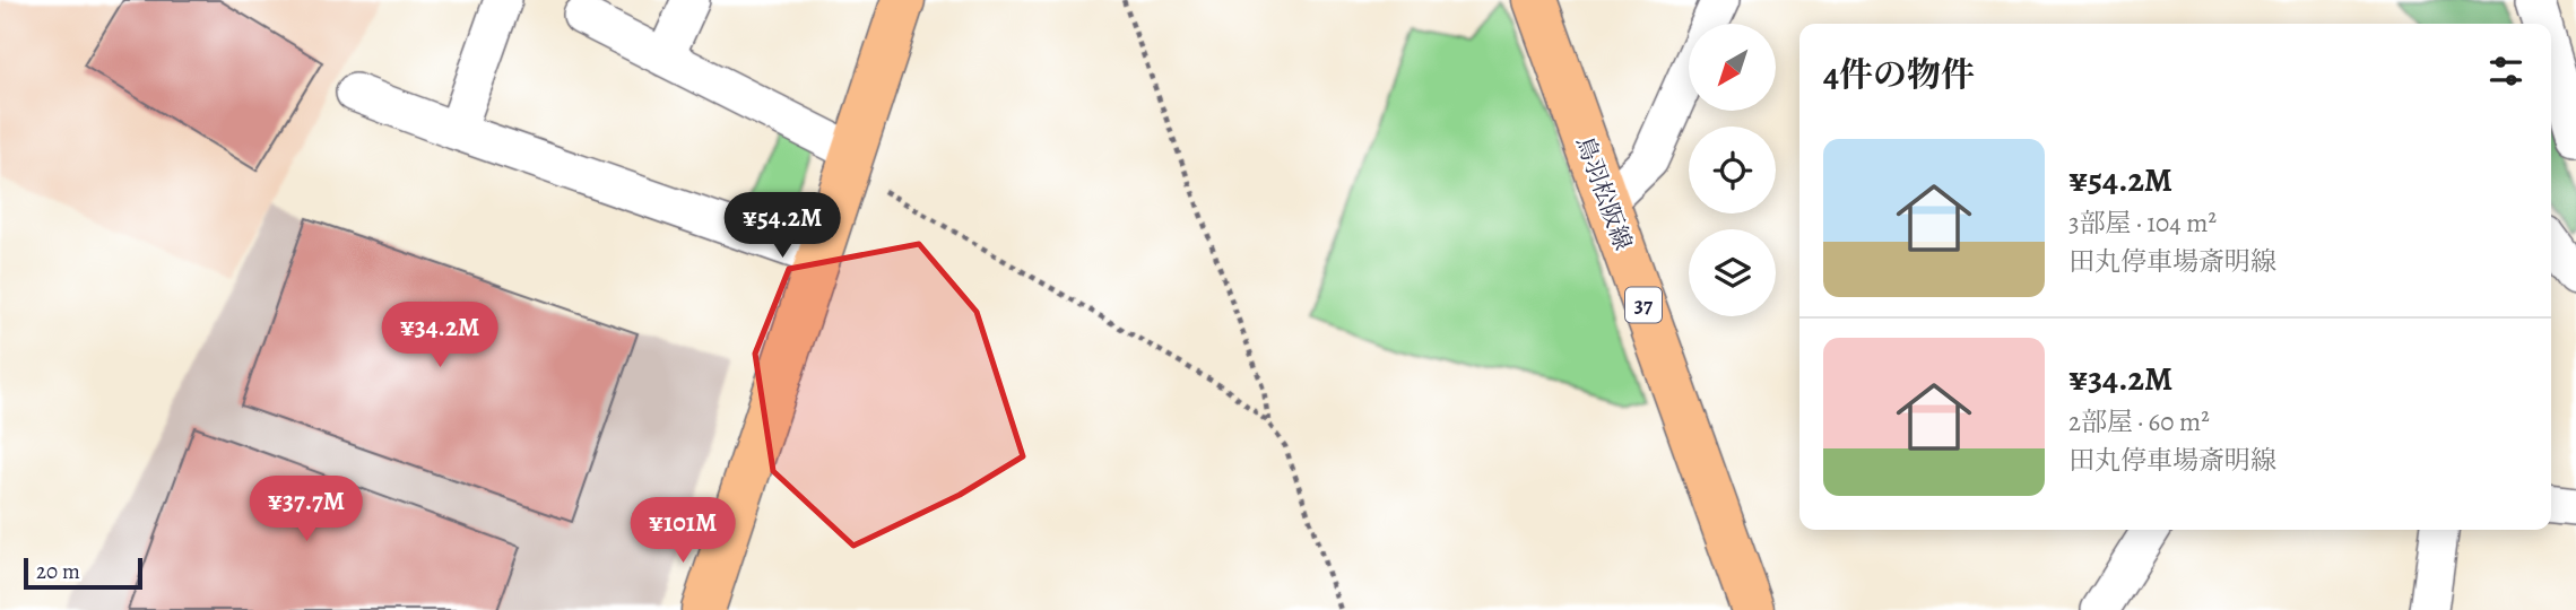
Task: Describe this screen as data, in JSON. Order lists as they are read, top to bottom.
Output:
{
  "streets": {
    "main road": ["鳥羽松阪線", "37"]
  },
  "scale_bar": "20 m",
  "north": "bottom left",
  "page": {
    "heading": "4件の物件",
    "list": [
      {
        "name": "¥54.2M",
        "note": "3部屋 · 104 m² · 田丸停車場斎明線"
      },
      {
        "name": "¥34.2M",
        "note": "2部屋 · 60 m² · 田丸停車場斎明線"
      }
    ],
    "price": [
      "¥54.2M",
      "¥34.2M",
      "¥37.7M",
      "¥101M"
    ],
    "scale": "20 m"
  }
}
